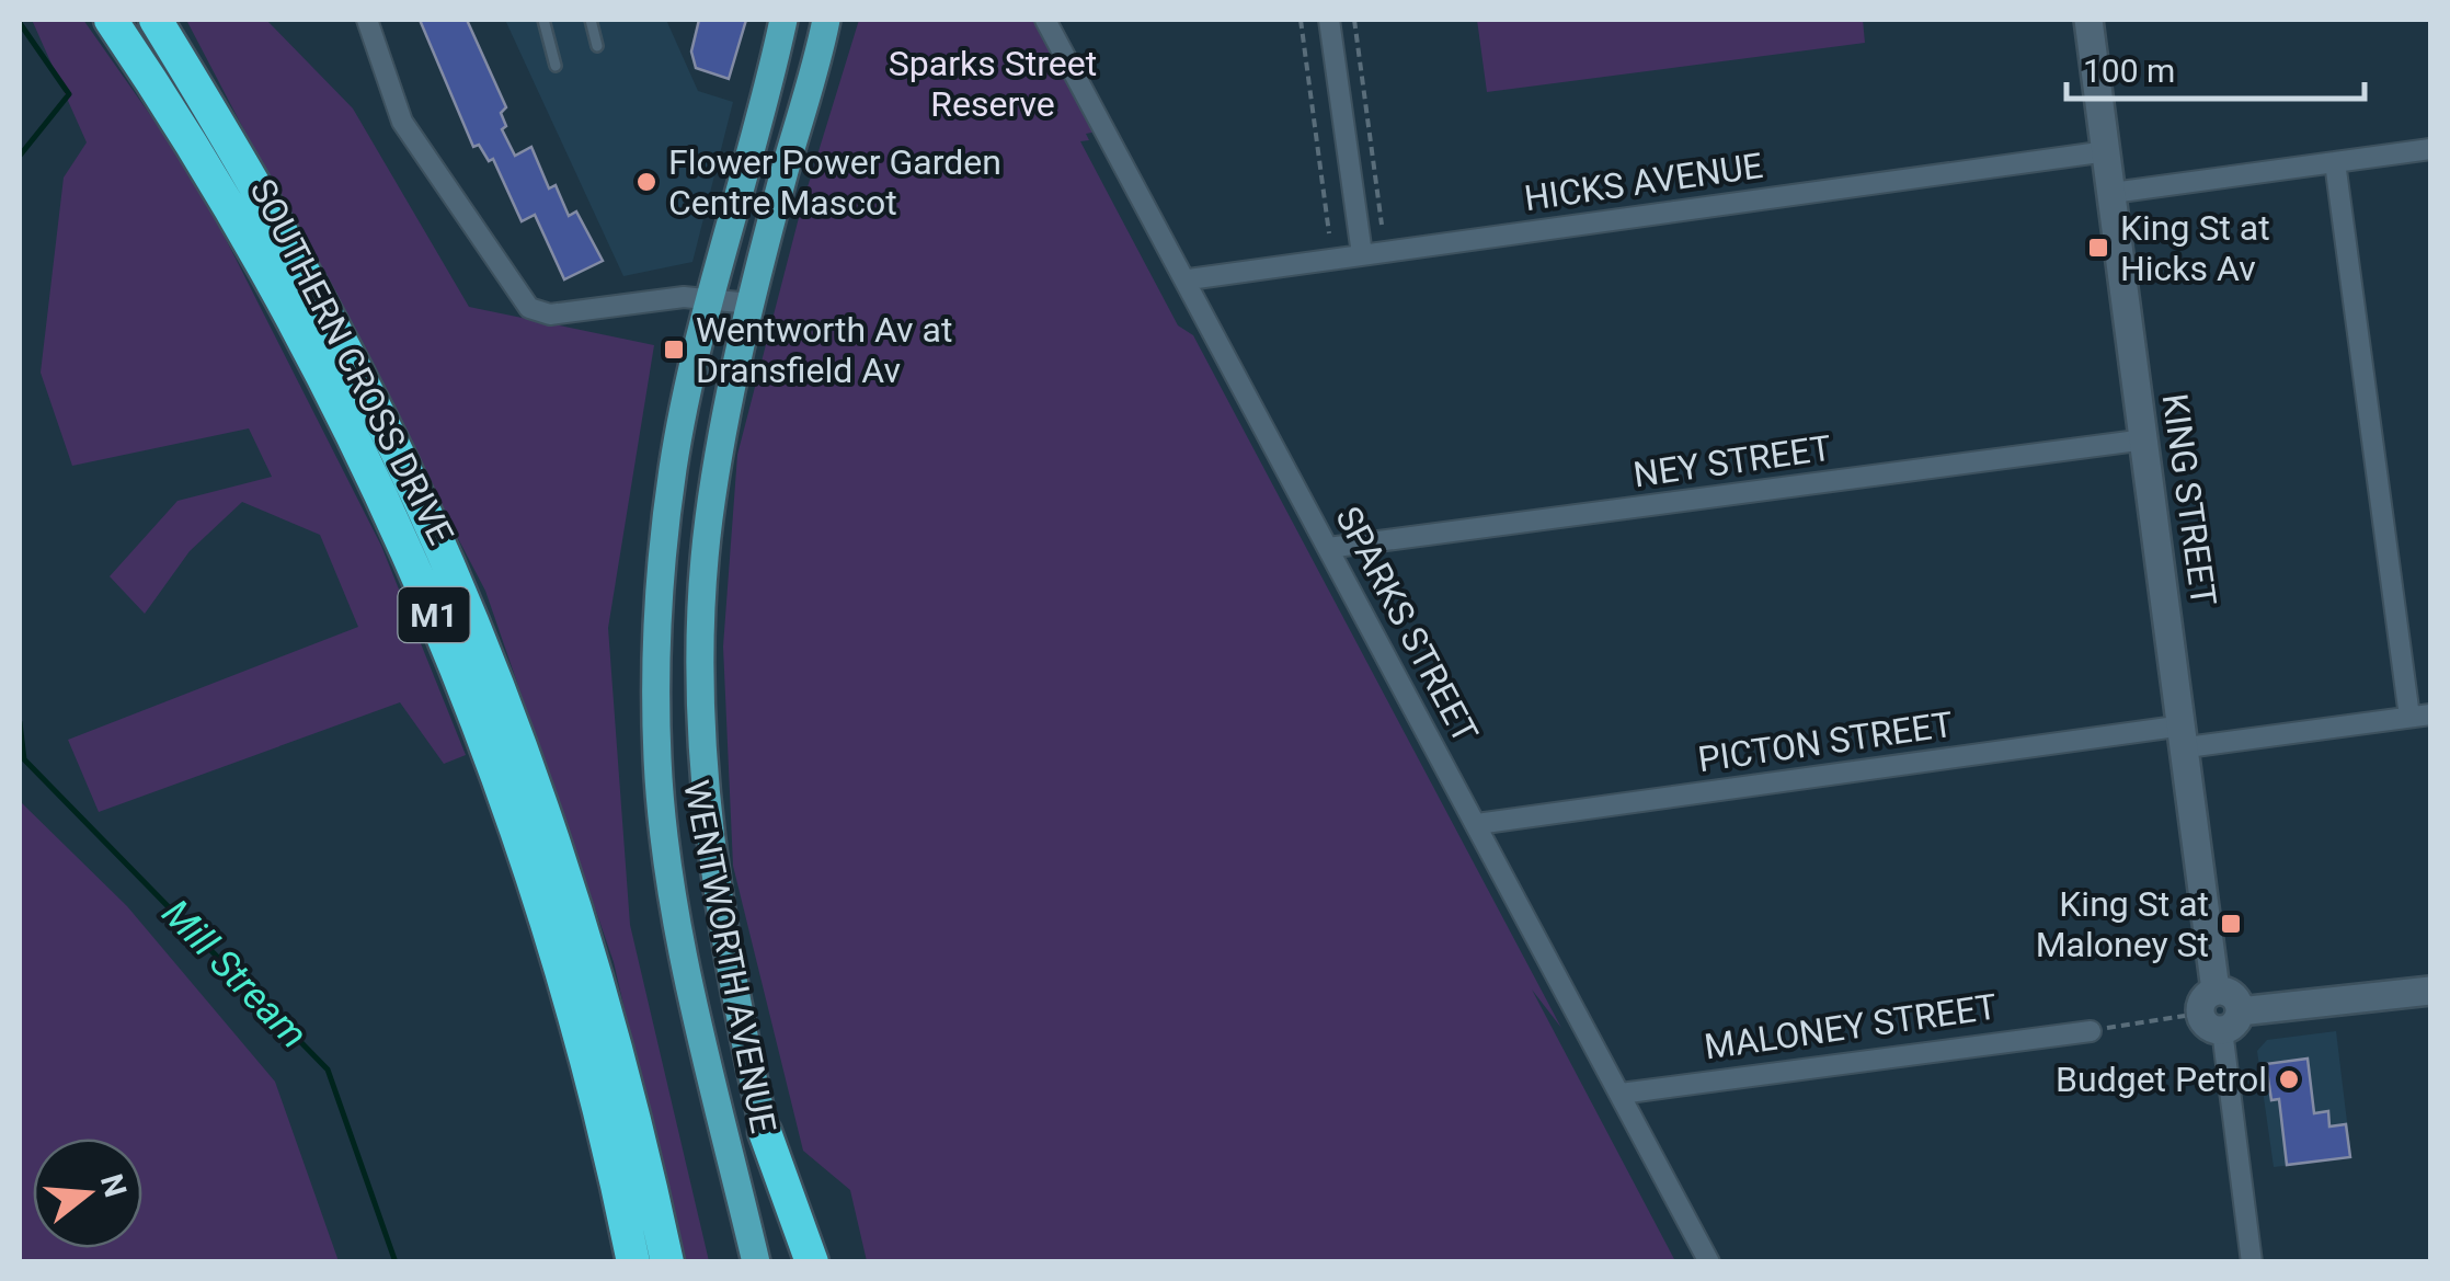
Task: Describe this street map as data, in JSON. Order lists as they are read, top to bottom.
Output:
{
  "streets": {
    "highway": ["SOUTHERN CROSS DRIVE", "M1"],
    "main road": ["KING STREET", "WENTWORTH AVENUE"],
    "street": [
      "HICKS AVENUE",
      "NEY STREET",
      "SPARKS STREET",
      "PICTON STREET",
      "MALONEY STREET"
    ]
  },
  "crossings": [
    ["HICKS AVENUE", "KING STREET"],
    ["HICKS AVENUE", "SPARKS STREET"],
    ["NEY STREET", "KING STREET"],
    ["NEY STREET", "SPARKS STREET"],
    ["KING STREET", "PICTON STREET"],
    ["SPARKS STREET", "PICTON STREET"],
    ["SPARKS STREET", "MALONEY STREET"]
  ],
  "water": ["Mill Stream"],
  "parks": ["Sparks Street Reserve"],
  "places": {
    "other": ["Flower Power Garden Centre Mascot", "Budget Petrol"],
    "transit": ["King St at Hicks Av", "Wentworth Av at Dransfield Av", "King St at Maloney St"]
  },
  "scale_bar": "100 m",
  "north": "right"
}
